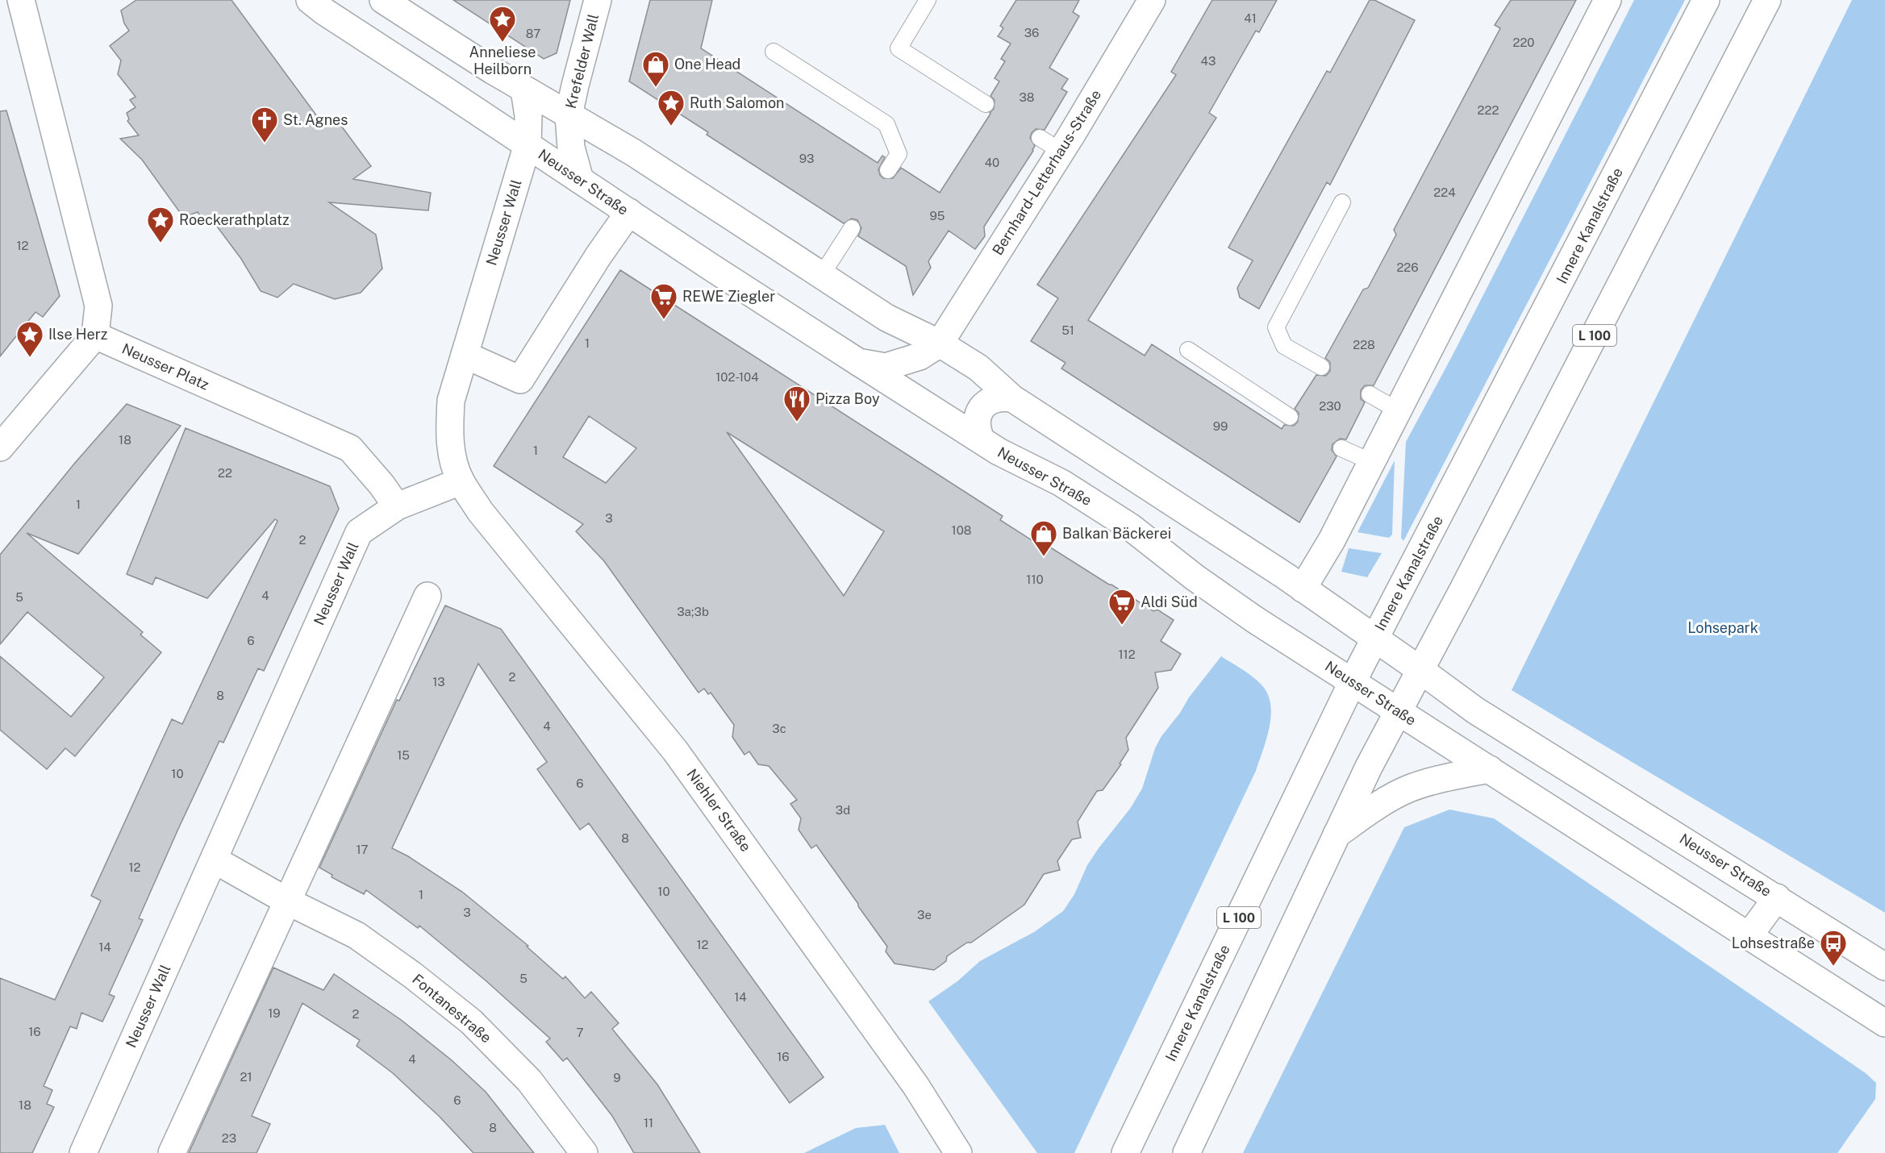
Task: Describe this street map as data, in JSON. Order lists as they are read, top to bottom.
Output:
{
  "streets": {
    "main road": [
      "Krefelder Wall",
      "Bernhard-Letterhaus-Straße",
      "Neusser Straße",
      "Neusser Wall",
      "Innere Kanalstraße",
      "L 100",
      "Neusser Platz",
      "Niehler Straße",
      "Fontanestraße"
    ]
  },
  "crossings": [
    ["Krefelder Wall", "Neusser Straße"],
    ["Bernhard-Letterhaus-Straße", "Neusser Straße"],
    ["Neusser Straße", "Neusser Wall"],
    ["Neusser Straße", "Innere Kanalstraße"],
    ["Neusser Straße", "L 100"],
    ["Neusser Wall", "Neusser Platz"],
    ["Neusser Wall", "Niehler Straße"]
  ],
  "parks": ["Lohsepark"],
  "places": {
    "place": [
      "Anneliese Heilborn",
      "Ruth Salomon",
      "Roeckerathplatz",
      "Ilse Herz"
    ],
    "shop": ["One Head", "Balkan Bäckerei"],
    "church": ["St. Agnes"],
    "supermarket": ["REWE Ziegler", "Aldi Süd"],
    "restaurant": ["Pizza Boy"],
    "bus stop": ["Lohsestraße"]
  },
  "house_numbers": [
    "41",
    "36",
    "87",
    "220",
    "43",
    "38",
    "222",
    "93",
    "40",
    "224",
    "95",
    "12",
    "226",
    "51",
    "1",
    "228",
    "102-104",
    "230",
    "99",
    "18",
    "1",
    "22",
    "1",
    "3",
    "108",
    "2",
    "110",
    "4",
    "5",
    "3a;3b",
    "6",
    "112",
    "2",
    "13",
    "8",
    "4",
    "3c",
    "15",
    "10",
    "6",
    "3d",
    "8",
    "17",
    "12",
    "10",
    "1",
    "3",
    "3e",
    "12",
    "14",
    "5",
    "14",
    "19",
    "2",
    "16",
    "7",
    "16",
    "4",
    "21",
    "9",
    "6",
    "18",
    "11",
    "8",
    "23"
  ]
}
